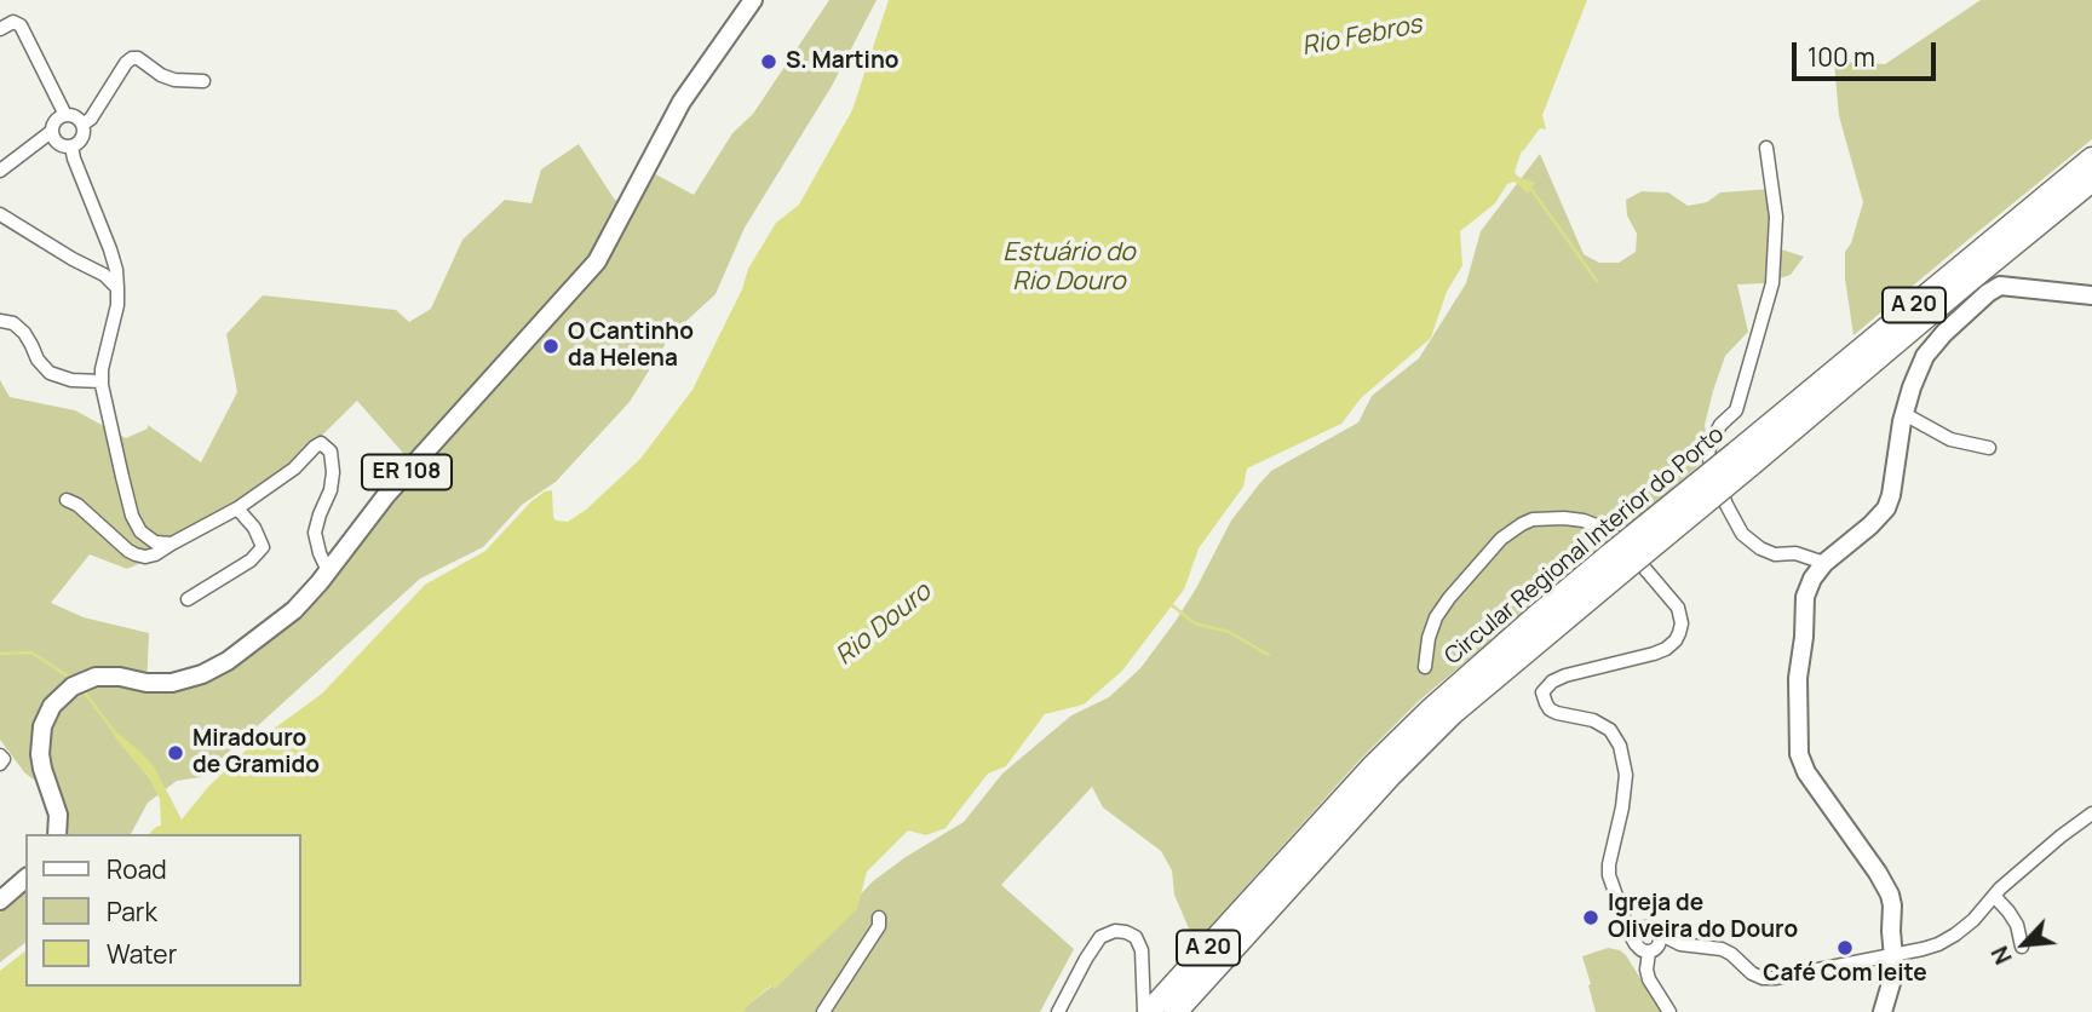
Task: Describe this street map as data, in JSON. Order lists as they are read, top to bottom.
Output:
{
  "streets": {
    "highway": ["A 20", "Circular Regional Interior do Porto"],
    "main road": ["ER 108"]
  },
  "water": ["Rio Febros", "Estuário do Rio Douro", "Rio Douro"],
  "places": [
    "S. Martino",
    "O Cantinho da Helena",
    "Miradouro de Gramido",
    "Igreja de Oliveira do Douro",
    "Café Com leite"
  ],
  "legend": ["Road", "Park", "Water"],
  "scale_bar": "100 m",
  "north": "bottom left"
}
